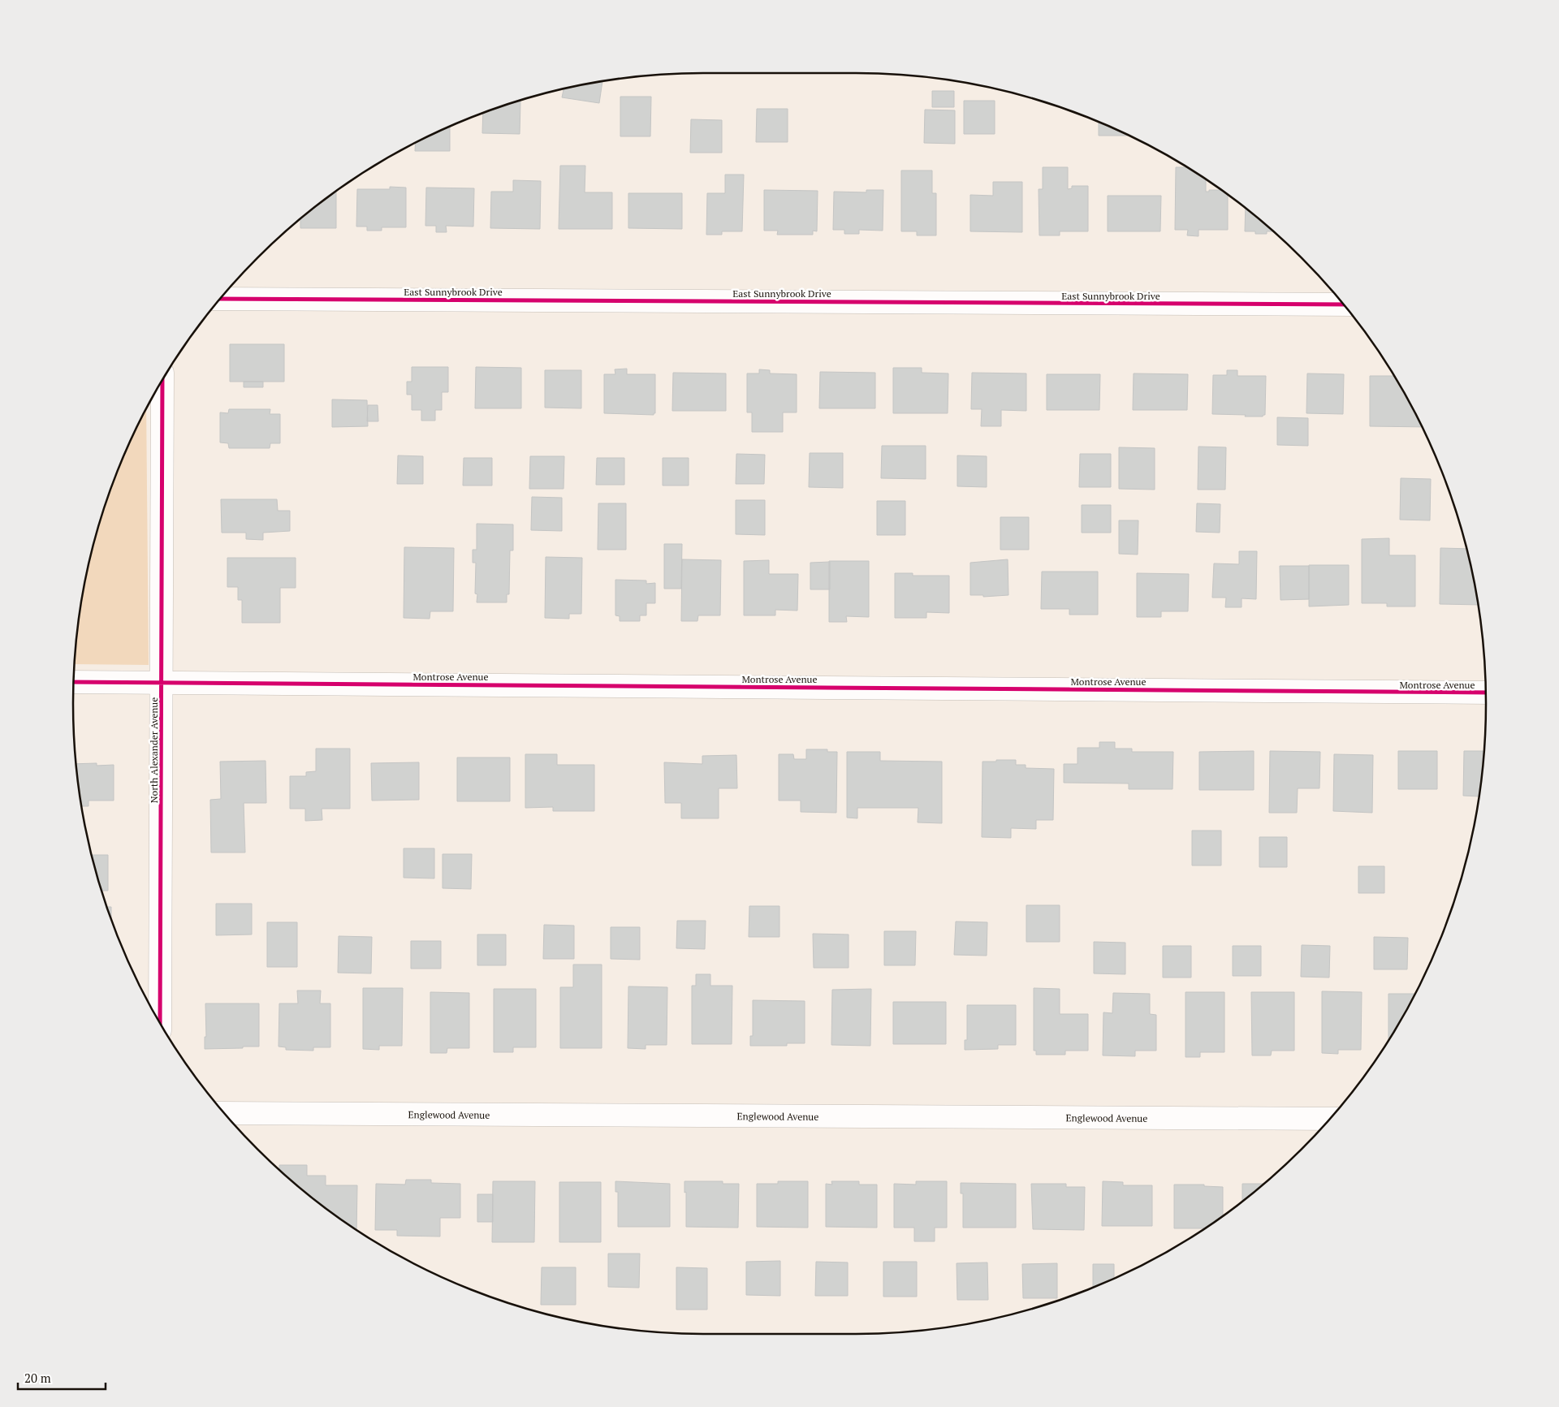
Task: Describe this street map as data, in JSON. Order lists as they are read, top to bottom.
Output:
{
  "streets": {
    "street": [
      "East Sunnybrook Drive",
      "Montrose Avenue",
      "North Alexander Avenue",
      "Englewood Avenue"
    ]
  },
  "crossings": [
    ["Montrose Avenue", "North Alexander Avenue"]
  ],
  "scale_bar": "20 m"
}
